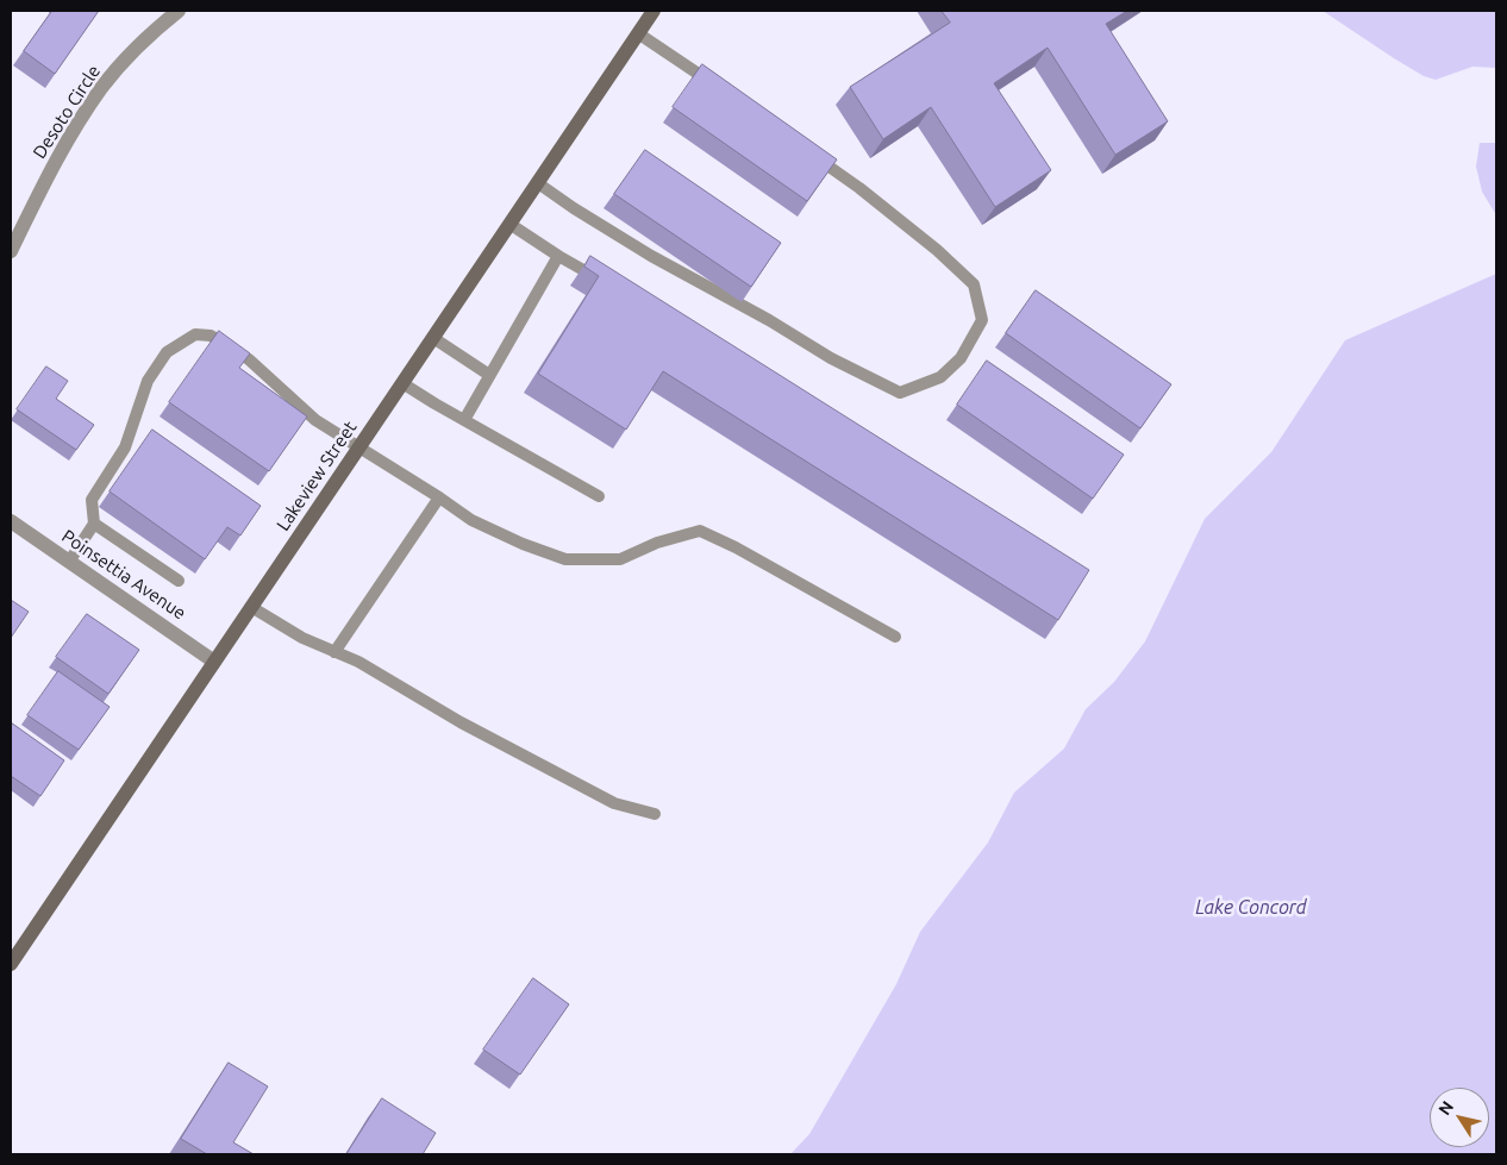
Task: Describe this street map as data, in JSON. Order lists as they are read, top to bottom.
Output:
{
  "streets": {
    "street": ["Desoto Circle", "Lakeview Street", "Poinsettia Avenue"]
  },
  "crossings": [
    ["Lakeview Street", "Poinsettia Avenue"]
  ],
  "water": ["Lake Concord"],
  "north": "top left"
}
